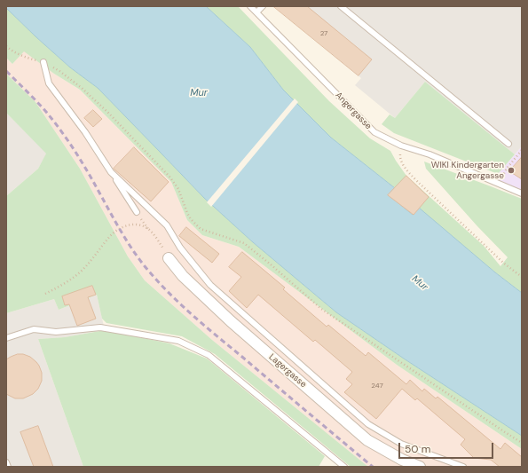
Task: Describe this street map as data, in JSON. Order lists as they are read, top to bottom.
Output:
{
  "streets": {
    "street": ["Lagergasse"],
    "lane": ["Angergasse"]
  },
  "water": ["Mur"],
  "places": ["WIKI Kindergarten Angergasse"],
  "house_numbers": ["27", "247"],
  "scale_bar": "50 m"
}
